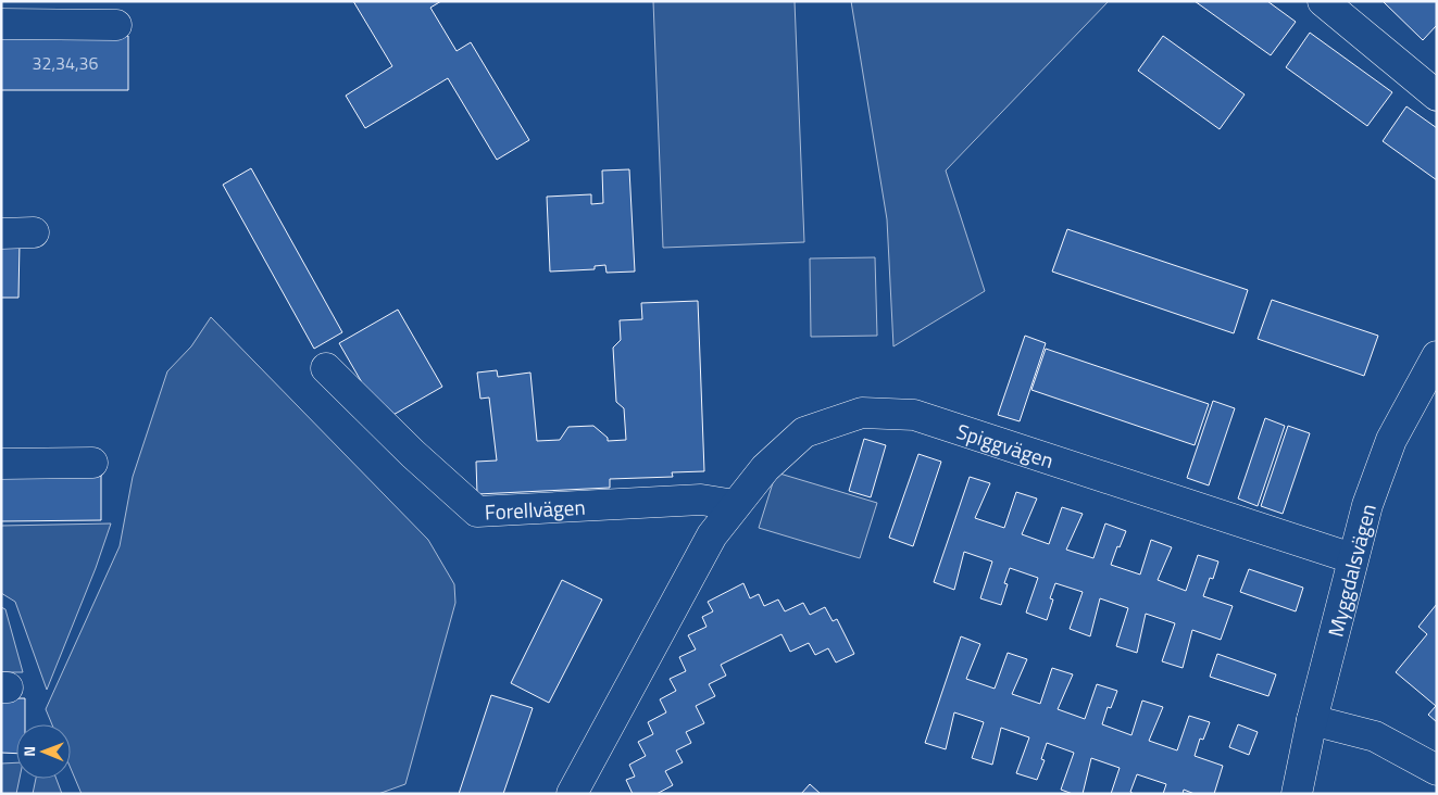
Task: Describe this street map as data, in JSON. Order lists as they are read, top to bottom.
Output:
{
  "streets": {
    "street": ["Spiggvägen", "Forellvägen", "Myggdalsvägen"]
  },
  "crossings": [
    ["Spiggvägen", "Forellvägen"],
    ["Spiggvägen", "Myggdalsvägen"]
  ],
  "house_numbers": ["32,34,36"],
  "north": "left"
}
